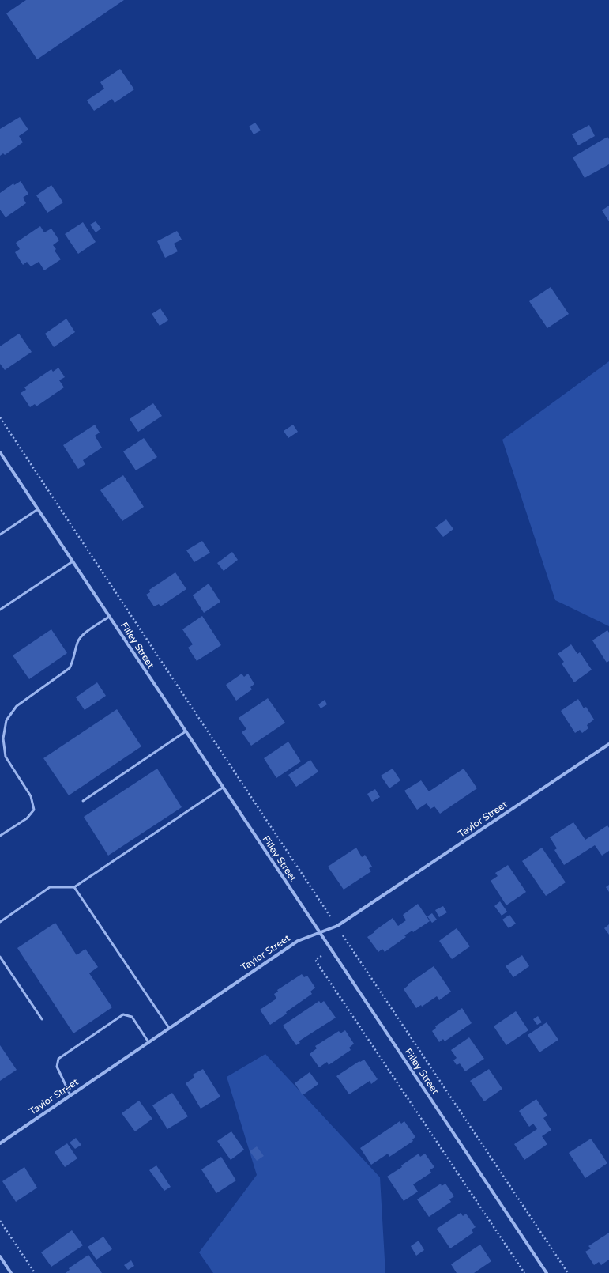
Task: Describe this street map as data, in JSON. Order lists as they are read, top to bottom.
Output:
{
  "streets": {
    "street": ["Filley Street", "Taylor Street"]
  },
  "crossings": [
    ["Filley Street", "Taylor Street"]
  ]
}
